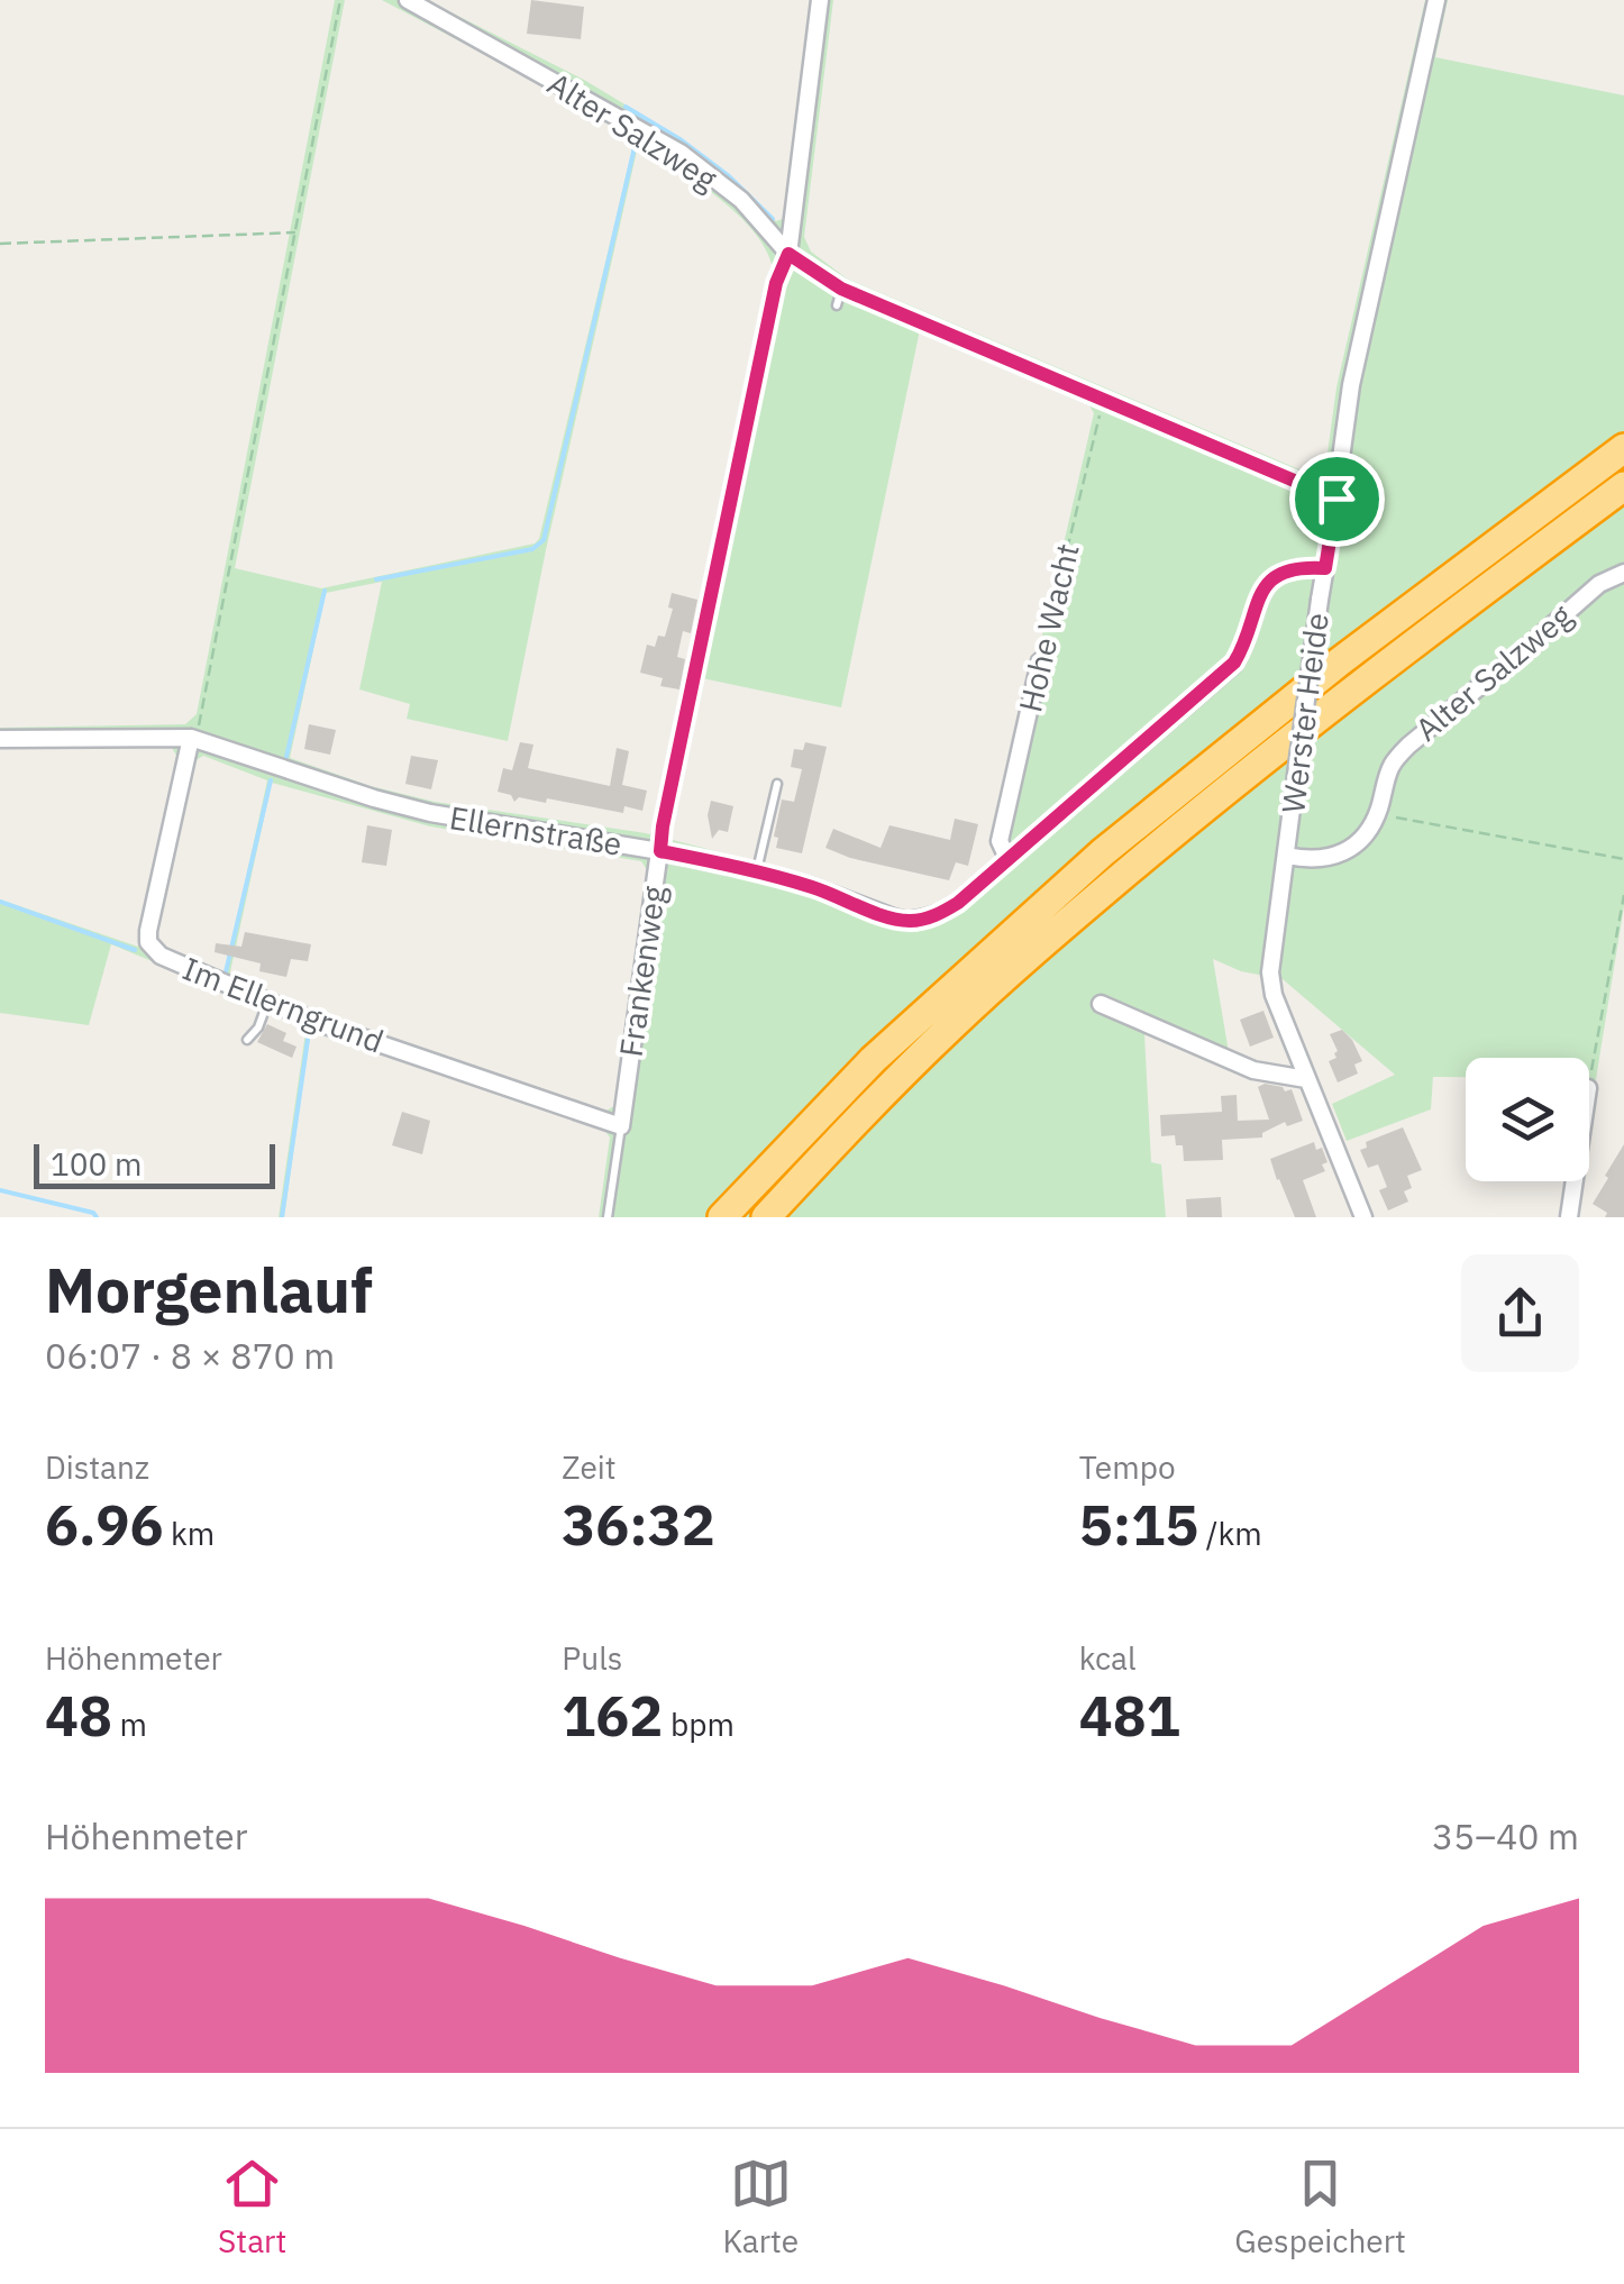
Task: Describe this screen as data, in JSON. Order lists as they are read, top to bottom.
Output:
{
  "streets": {
    "street": [
      "Alter Salzweg",
      "Hohe Wacht",
      "Werster Heide",
      "Ellernstraße",
      "Frankenweg",
      "Im Ellerngrund"
    ]
  },
  "crossings": [
    ["Alter Salzweg", "Hohe Wacht"],
    ["Alter Salzweg", "Werster Heide"],
    ["Alter Salzweg", "Frankenweg"],
    ["Hohe Wacht", "Ellernstraße"],
    ["Werster Heide", "Ellernstraße"],
    ["Ellernstraße", "Frankenweg"],
    ["Ellernstraße", "Im Ellerngrund"],
    ["Frankenweg", "Im Ellerngrund"]
  ],
  "scale_bar": "100 m",
  "page": {
    "scale": "100 m",
    "heading": ["Morgenlauf", "06:07 · 8 × 870 m"],
    "stats": [
      ["Distanz", "6.96 km"],
      ["Zeit", "36:32"],
      ["Tempo", "5:15 /km"],
      ["Höhenmeter", "48 m"],
      ["Puls", "162 bpm"],
      ["kcal", "481"]
    ],
    "chart": ["Höhenmeter", "35–40 m"],
    "tabs": ["Start", "Karte", "Gespeichert"]
  }
}
